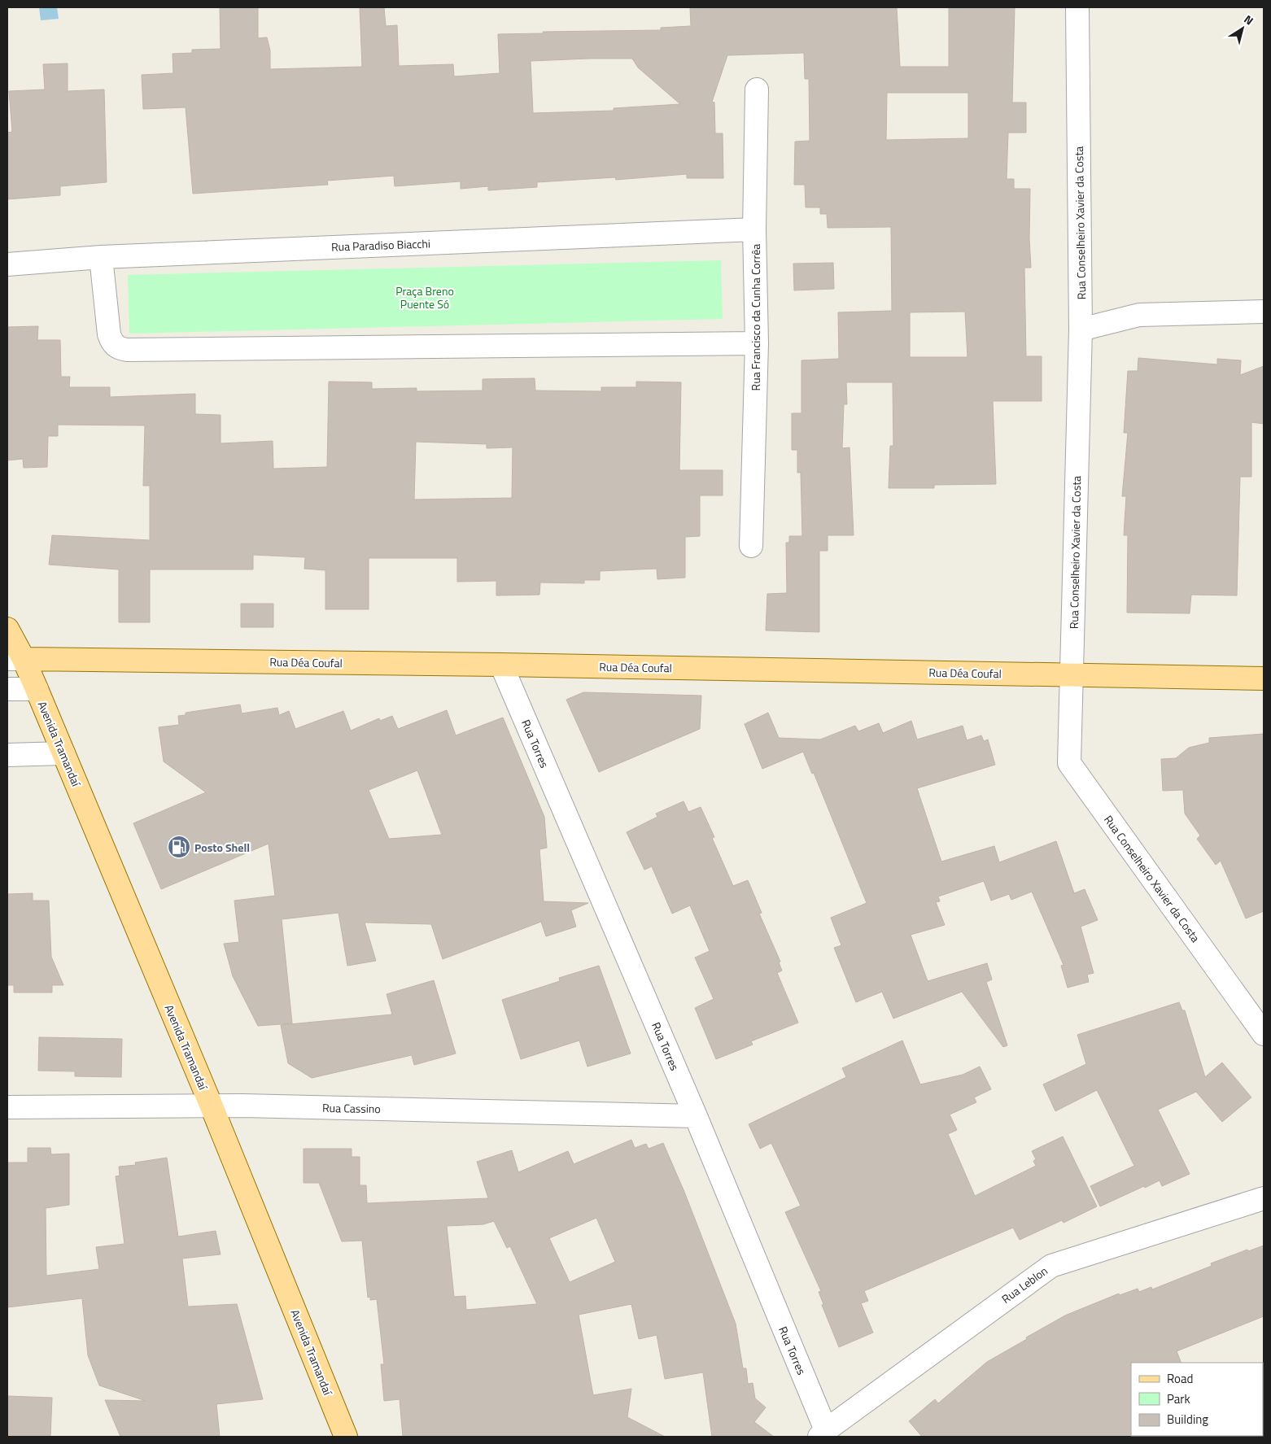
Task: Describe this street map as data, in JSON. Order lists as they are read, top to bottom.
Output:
{
  "streets": {
    "main road": ["Rua Déa Coufal", "Avenida Tramandaí"],
    "street": [
      "Rua Conselheiro Xavier da Costa",
      "Rua Paradiso Biacchi",
      "Rua Francisco da Cunha Corrêa",
      "Rua Torres",
      "Rua Cassino",
      "Rua Leblon"
    ]
  },
  "crossings": [
    ["Rua Conselheiro Xavier da Costa", "Rua Déa Coufal"],
    ["Rua Paradiso Biacchi", "Rua Francisco da Cunha Corrêa"],
    ["Rua Déa Coufal", "Avenida Tramandaí"],
    ["Rua Déa Coufal", "Rua Torres"],
    ["Avenida Tramandaí", "Rua Cassino"],
    ["Rua Torres", "Rua Cassino"],
    ["Rua Torres", "Rua Leblon"]
  ],
  "parks": ["Praça Breno Puente Só"],
  "places": {
    "fuel station": ["Posto Shell"]
  },
  "legend": ["Road", "Park", "Building"],
  "north": "top right"
}
